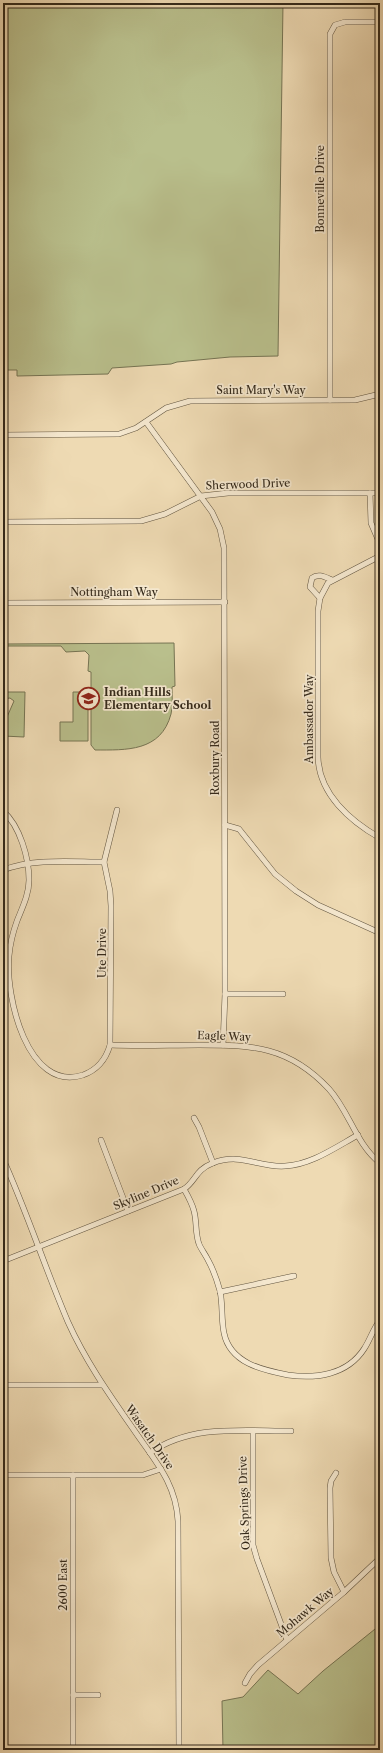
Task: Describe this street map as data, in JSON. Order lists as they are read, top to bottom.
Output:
{
  "streets": {
    "street": [
      "Bonneville Drive",
      "Saint Mary's Way",
      "Sherwood Drive",
      "Nottingham Way",
      "Ambassador Way",
      "Roxbury Road",
      "Ute Drive",
      "Eagle Way",
      "Skyline Drive",
      "Wasatch Drive",
      "Oak Springs Drive",
      "2600 East",
      "Mohawk Way"
    ]
  },
  "crossings": [
    ["Bonneville Drive", "Saint Mary's Way"],
    ["Saint Mary's Way", "Roxbury Road"],
    ["Sherwood Drive", "Roxbury Road"],
    ["Nottingham Way", "Roxbury Road"],
    ["Roxbury Road", "Eagle Way"],
    ["Ute Drive", "Eagle Way"],
    ["Eagle Way", "Skyline Drive"],
    ["Skyline Drive", "Wasatch Drive"],
    ["Oak Springs Drive", "Mohawk Way"]
  ],
  "places": {
    "school or university": ["Indian Hills Elementary School"]
  }
}
